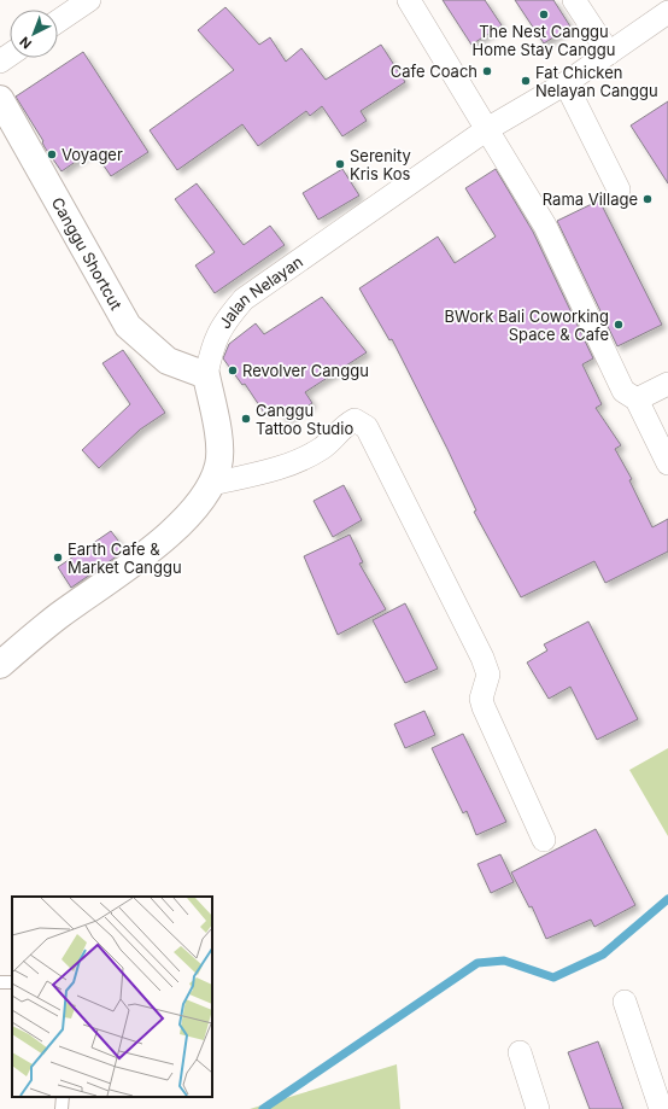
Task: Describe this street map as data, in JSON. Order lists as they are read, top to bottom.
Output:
{
  "streets": {
    "street": ["Canggu Shortcut", "Jalan Nelayan"]
  },
  "crossings": [
    ["Canggu Shortcut", "Jalan Nelayan"]
  ],
  "places": [
    "The Nest Canggu Home Stay Canggu",
    "Cafe Coach",
    "Fat Chicken Nelayan Canggu",
    "Voyager",
    "Serenity Kris Kos",
    "Rama Village",
    "BWork Bali Coworking Space & Cafe",
    "Revolver Canggu",
    "Canggu Tattoo Studio",
    "Earth Cafe & Market Canggu"
  ],
  "north": "bottom left"
}
